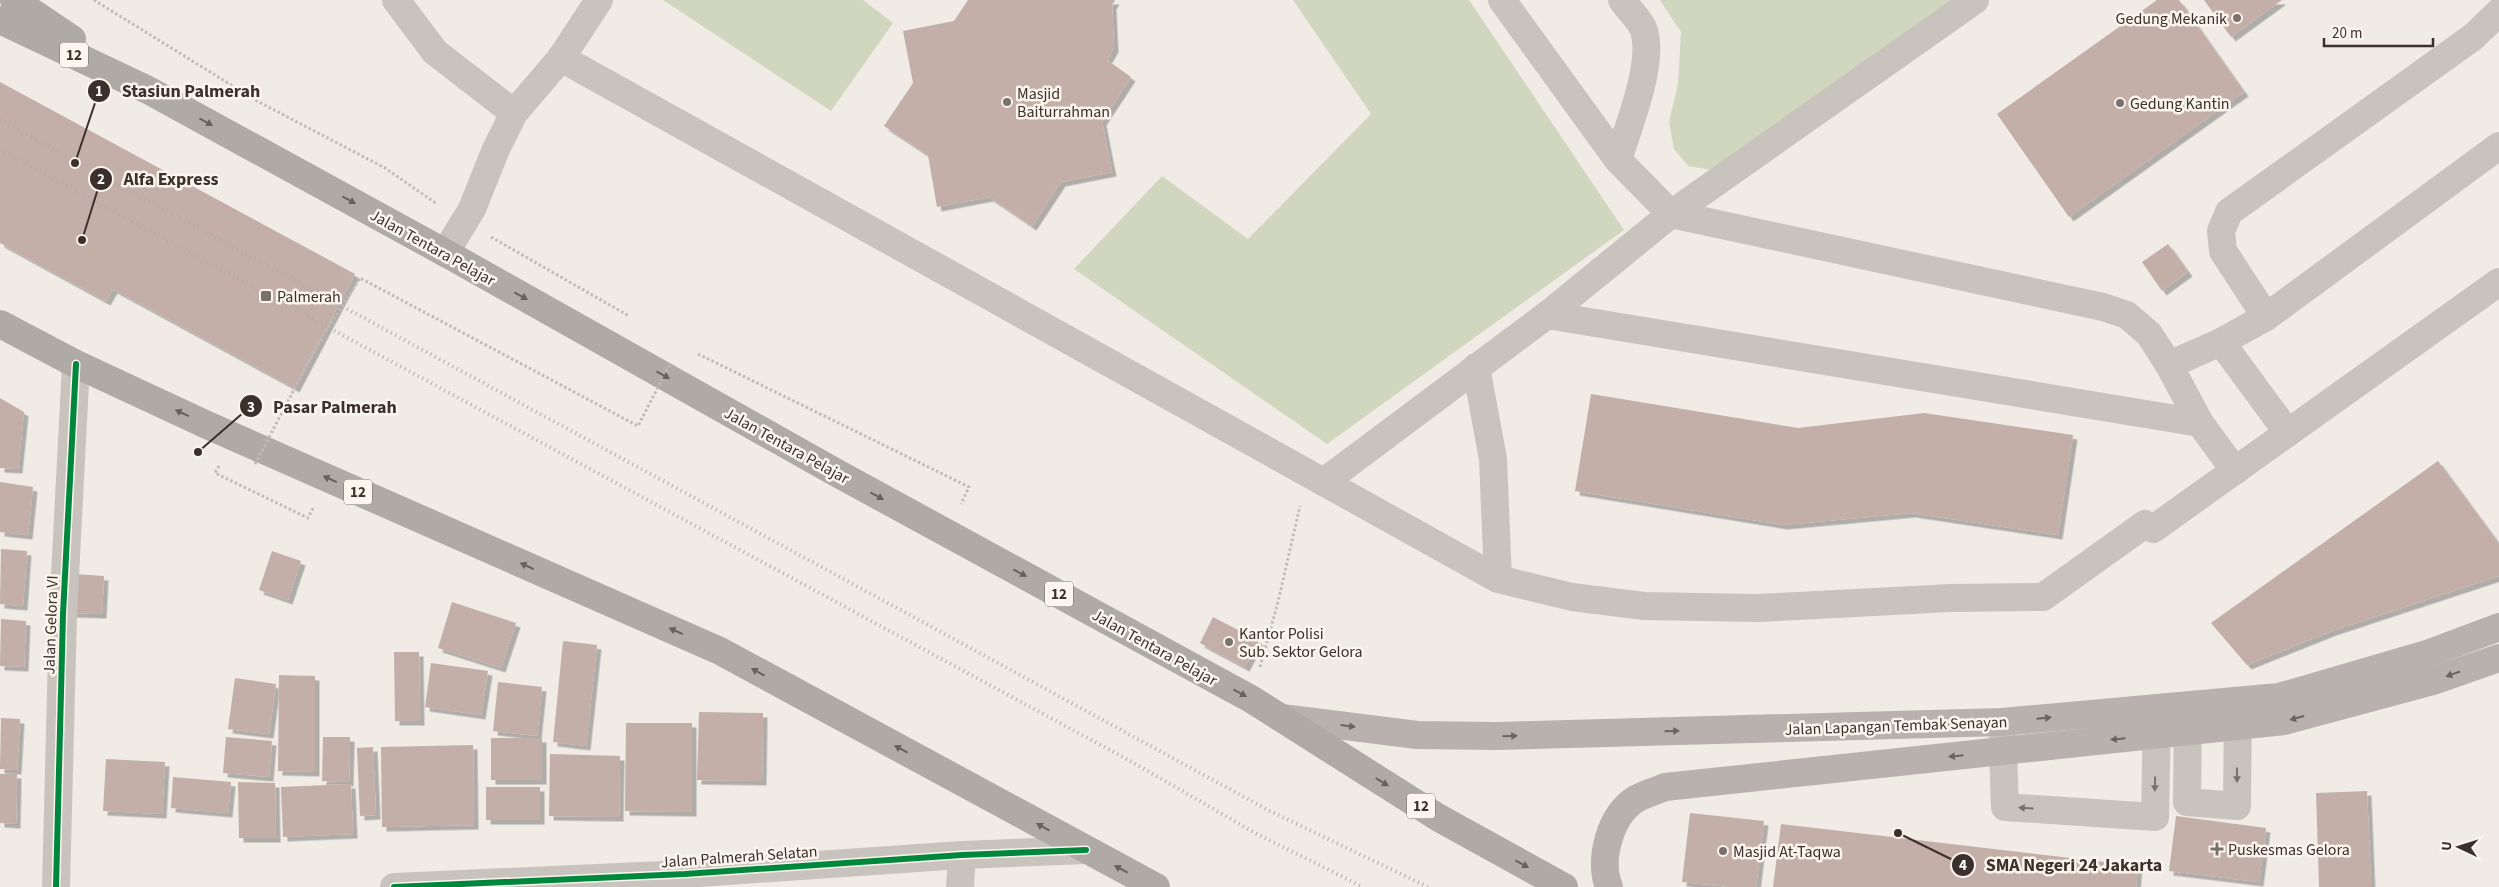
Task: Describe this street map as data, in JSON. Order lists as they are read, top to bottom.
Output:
{
  "streets": {
    "highway": ["12", "Jalan Tentara Pelajar"],
    "main road": ["Jalan Lapangan Tembak Senayan"],
    "street": ["Jalan Gelora VI", "Jalan Palmerah Selatan"]
  },
  "crossings": [
    ["12", "Jalan Gelora VI"],
    ["12", "Jalan Palmerah Selatan"],
    ["Jalan Tentara Pelajar", "Jalan Lapangan Tembak Senayan"]
  ],
  "places": {
    "other": [
      "Gedung Mekanik",
      "Masjid Baiturrahman",
      "Gedung Kantin",
      "Stasiun Palmerah",
      "Alfa Express",
      "Pasar Palmerah",
      "Kantor Polisi Sub. Sektor Gelora",
      "SMA Negeri 24 Jakarta",
      "Masjid At-Taqwa"
    ],
    "transit": ["Palmerah"],
    "health": ["Puskesmas Gelora"]
  },
  "scale_bar": "20 m",
  "north": "left"
}
